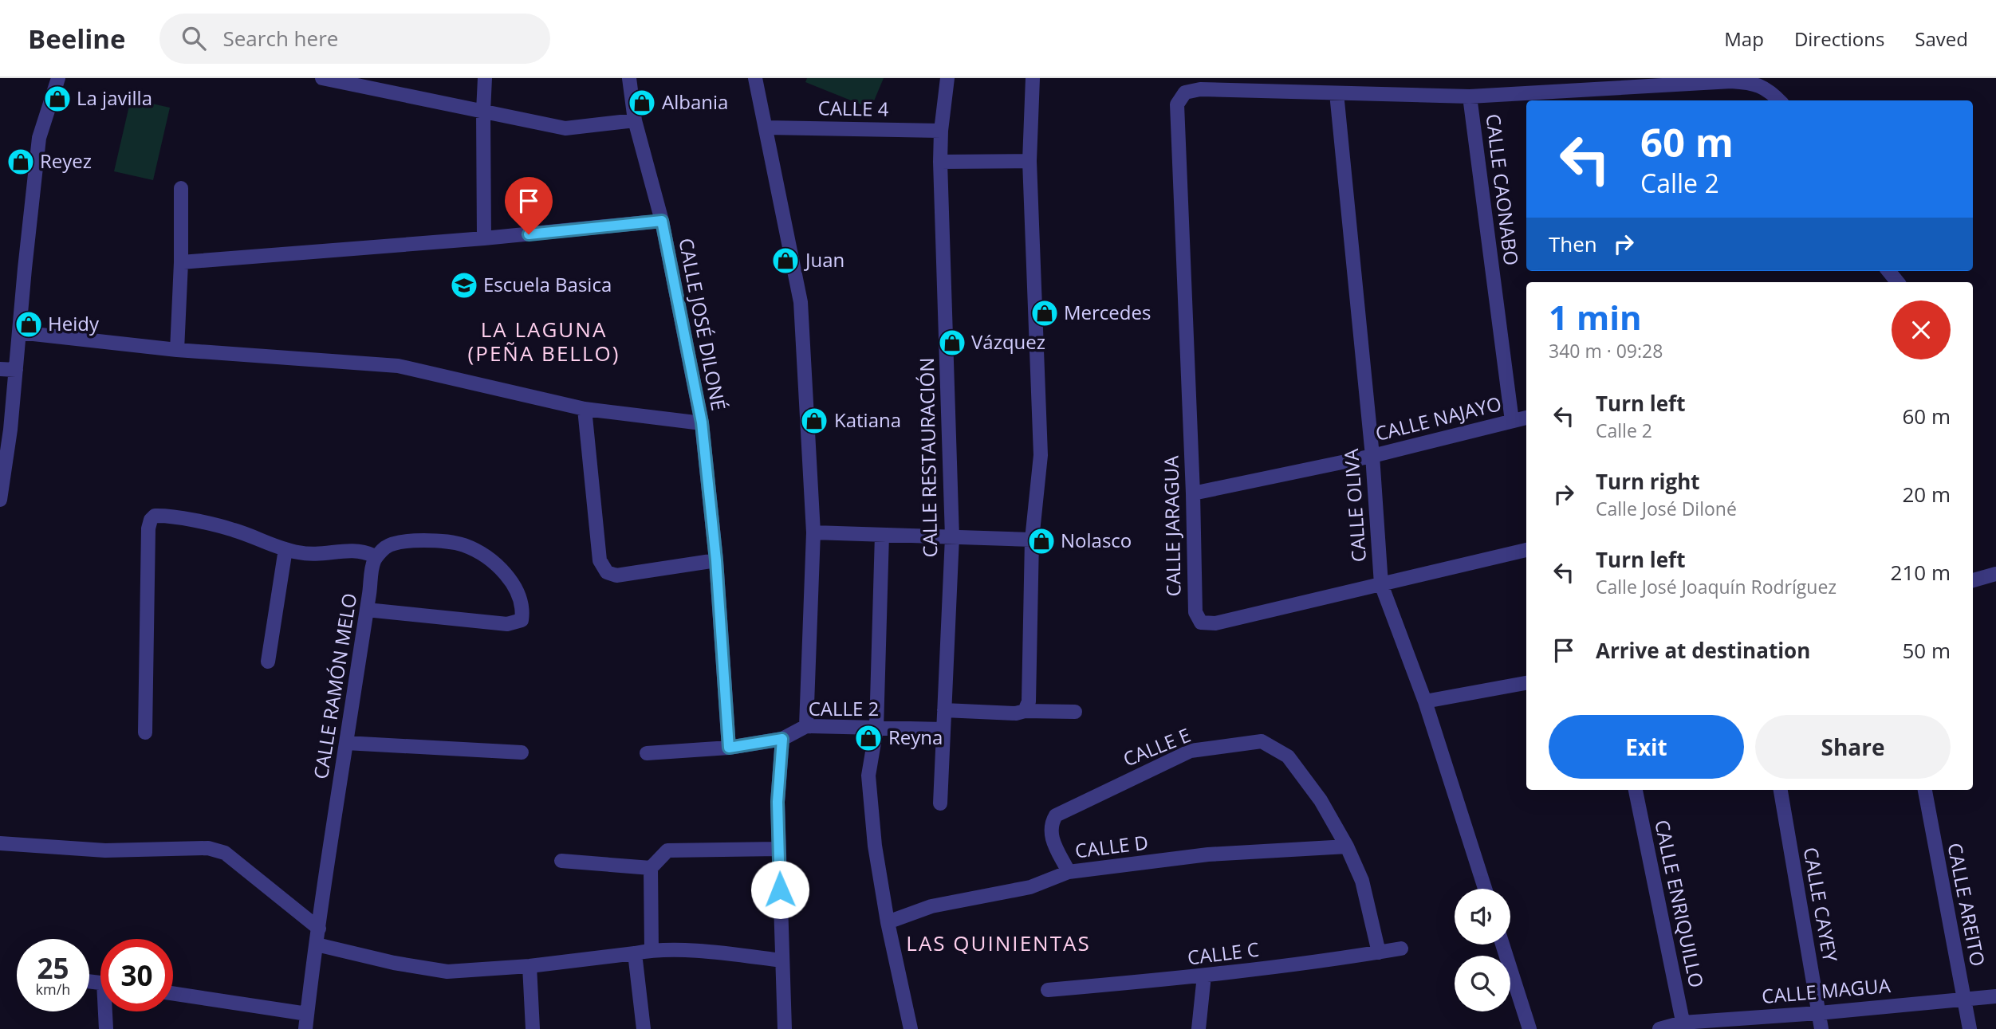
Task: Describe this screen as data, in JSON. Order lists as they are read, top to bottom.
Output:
{
  "streets": {
    "street": [
      "CALLE 4",
      "CALLE CAONABO",
      "CALLE JOSÉ DILONÉ",
      "CALLE NAJAYO",
      "CALLE RESTAURACIÓN",
      "CALLE OLIVA",
      "CALLE JARAGUA",
      "CALLE RAMÓN MELO",
      "CALLE 2",
      "CALLE E",
      "CALLE D",
      "CALLE ENRIQUILLO",
      "CALLE CAYEY",
      "CALLE AREITO",
      "CALLE C",
      "CALLE MAGUA"
    ]
  },
  "crossings": [
    ["CALLE 4", "CALLE RESTAURACIÓN"],
    ["CALLE CAONABO", "CALLE NAJAYO"],
    ["CALLE JOSÉ DILONÉ", "CALLE 2"],
    ["CALLE NAJAYO", "CALLE OLIVA"],
    ["CALLE NAJAYO", "CALLE JARAGUA"],
    ["CALLE RESTAURACIÓN", "CALLE 2"],
    ["CALLE OLIVA", "CALLE JARAGUA"],
    ["CALLE E", "CALLE D"],
    ["CALLE E", "CALLE C"],
    ["CALLE ENRIQUILLO", "CALLE MAGUA"],
    ["CALLE CAYEY", "CALLE MAGUA"],
    ["CALLE AREITO", "CALLE MAGUA"]
  ],
  "districts": ["LA LAGUNA (PEÑA BELLO)", "LAS QUINIENTAS"],
  "places": {
    "shop": [
      "La javilla",
      "Albania",
      "Reyez",
      "Juan",
      "Mercedes",
      "Heidy",
      "Vázquez",
      "Katiana",
      "Nolasco",
      "Reyna"
    ],
    "school or university": ["Escuela Basica"]
  },
  "page": {
    "header": "Beeline",
    "search": "Search here",
    "nav": ["Map", "Directions", "Saved"],
    "turn": ["60 m", "Calle 2"],
    "then": "Then",
    "heading": ["1 min", "340 m · 09:28"],
    "list": [
      {
        "name": "Turn left",
        "note": "Calle 2",
        "value": "60 m"
      },
      {
        "name": "Turn right",
        "note": "Calle José Diloné",
        "value": "20 m"
      },
      {
        "name": "Turn left",
        "note": "Calle José Joaquín Rodríguez",
        "value": "210 m"
      },
      {
        "name": "Arrive at destination",
        "value": "50 m"
      }
    ],
    "buttons": ["Exit", "Share"],
    "speed": "25 km/h",
    "limit": "30"
  }
}
